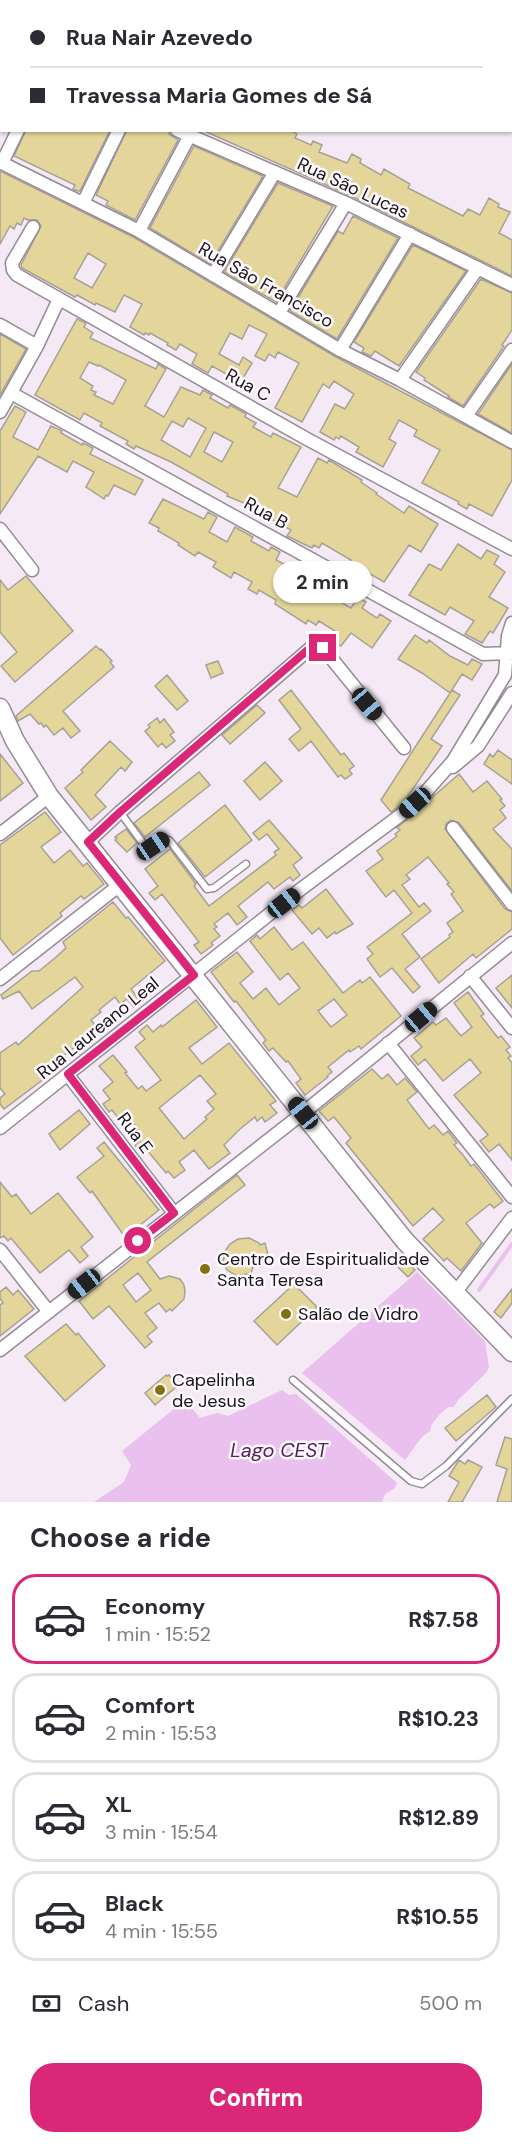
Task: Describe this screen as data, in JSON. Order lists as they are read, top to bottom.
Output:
{
  "streets": {
    "street": [
      "Rua São Lucas",
      "Rua São Francisco",
      "Rua C",
      "Rua B",
      "Rua Laureano Leal",
      "Rua E"
    ]
  },
  "crossings": [
    ["Rua B", "Rua Laureano Leal"],
    ["Rua Laureano Leal", "Rua E"]
  ],
  "water": ["Lago CEST"],
  "places": ["Centro de Espiritualidade Santa Teresa", "Salão de Vidro", "Capelinha de Jesus"],
  "page": {
    "banner": ["Rua Nair Azevedo", "Travessa Maria Gomes de Sá"],
    "bubble": "2 min",
    "heading": "Choose a ride",
    "list": [
      {
        "name": "Economy",
        "note": "1 min · 15:52",
        "value": "R$7.58"
      },
      {
        "name": "Comfort",
        "note": "2 min · 15:53",
        "value": "R$10.23"
      },
      {
        "name": "XL",
        "note": "3 min · 15:54",
        "value": "R$12.89"
      },
      {
        "name": "Black",
        "note": "4 min · 15:55",
        "value": "R$10.55"
      }
    ],
    "pay": ["Cash", "500 m"],
    "buttons": "Confirm"
  }
}
